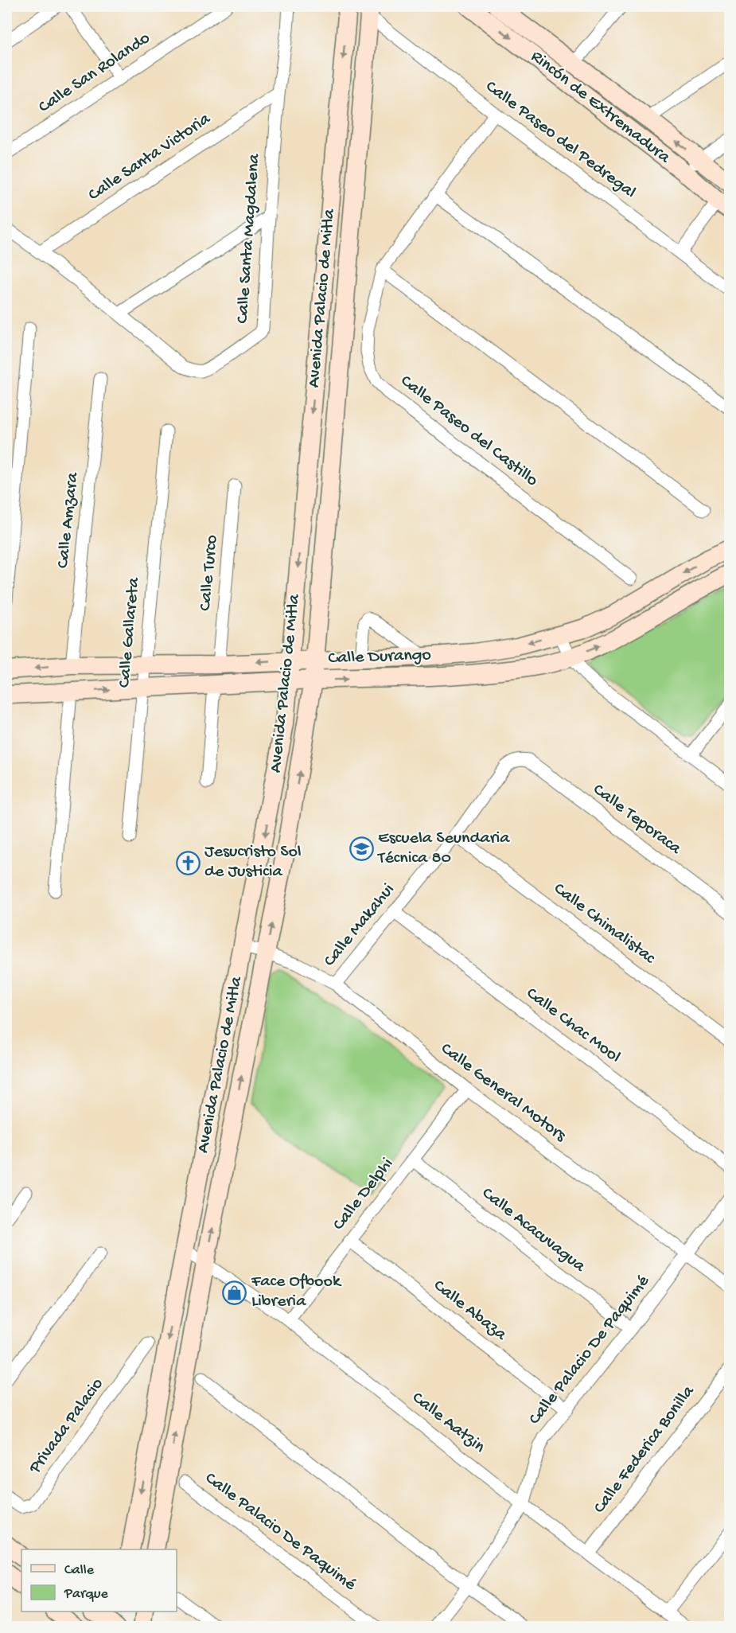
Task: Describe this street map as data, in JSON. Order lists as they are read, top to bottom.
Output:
{
  "streets": {
    "main road": ["Rincón de Extremadura", "Avenida Palacio de Mitla", "Calle Durango"],
    "street": [
      "Calle San Rolando",
      "Calle Paseo del Pedregal",
      "Calle Santa Victoria",
      "Calle Santa Magdalena",
      "Calle Paseo del Castillo",
      "Calle Amzara",
      "Calle Turco",
      "Calle Gallareta",
      "Calle Teporaca",
      "Calle Chimalistac",
      "Calle Makahui",
      "Calle Chac Mool",
      "Calle General Motors",
      "Calle Delphi",
      "Calle Acacuvagua",
      "Calle Abaza",
      "Calle Palacio De Paquimé",
      "Calle Aatzin",
      "Privada Palacio",
      "Calle Federica Bonilla"
    ]
  },
  "crossings": [
    ["Calle Paseo del Pedregal", "Avenida Palacio de Mitla"],
    ["Calle Paseo del Pedregal", "Calle Paseo del Castillo"],
    ["Calle Santa Victoria", "Calle Santa Magdalena"],
    ["Avenida Palacio de Mitla", "Calle Durango"],
    ["Avenida Palacio de Mitla", "Calle General Motors"],
    ["Avenida Palacio de Mitla", "Calle Aatzin"],
    ["Calle Amzara", "Calle Durango"],
    ["Calle Turco", "Calle Durango"],
    ["Calle Gallareta", "Calle Durango"],
    ["Calle Teporaca", "Calle Makahui"],
    ["Calle Chimalistac", "Calle Makahui"],
    ["Calle Makahui", "Calle Chac Mool"],
    ["Calle Makahui", "Calle General Motors"],
    ["Calle General Motors", "Calle Delphi"],
    ["Calle General Motors", "Calle Palacio De Paquimé"],
    ["Calle Delphi", "Calle Acacuvagua"],
    ["Calle Delphi", "Calle Abaza"],
    ["Calle Delphi", "Calle Aatzin"],
    ["Calle Acacuvagua", "Calle Palacio De Paquimé"],
    ["Calle Abaza", "Calle Palacio De Paquimé"],
    ["Calle Palacio De Paquimé", "Calle Aatzin"],
    ["Calle Aatzin", "Calle Federica Bonilla"]
  ],
  "places": {
    "school or university": ["Escuela Seundaria Técnica 80"],
    "church": ["Jesucristo Sol de Justicia"],
    "shop": ["Face Ofbook Libreria"]
  },
  "legend": ["Calle", "Parque"]
}
